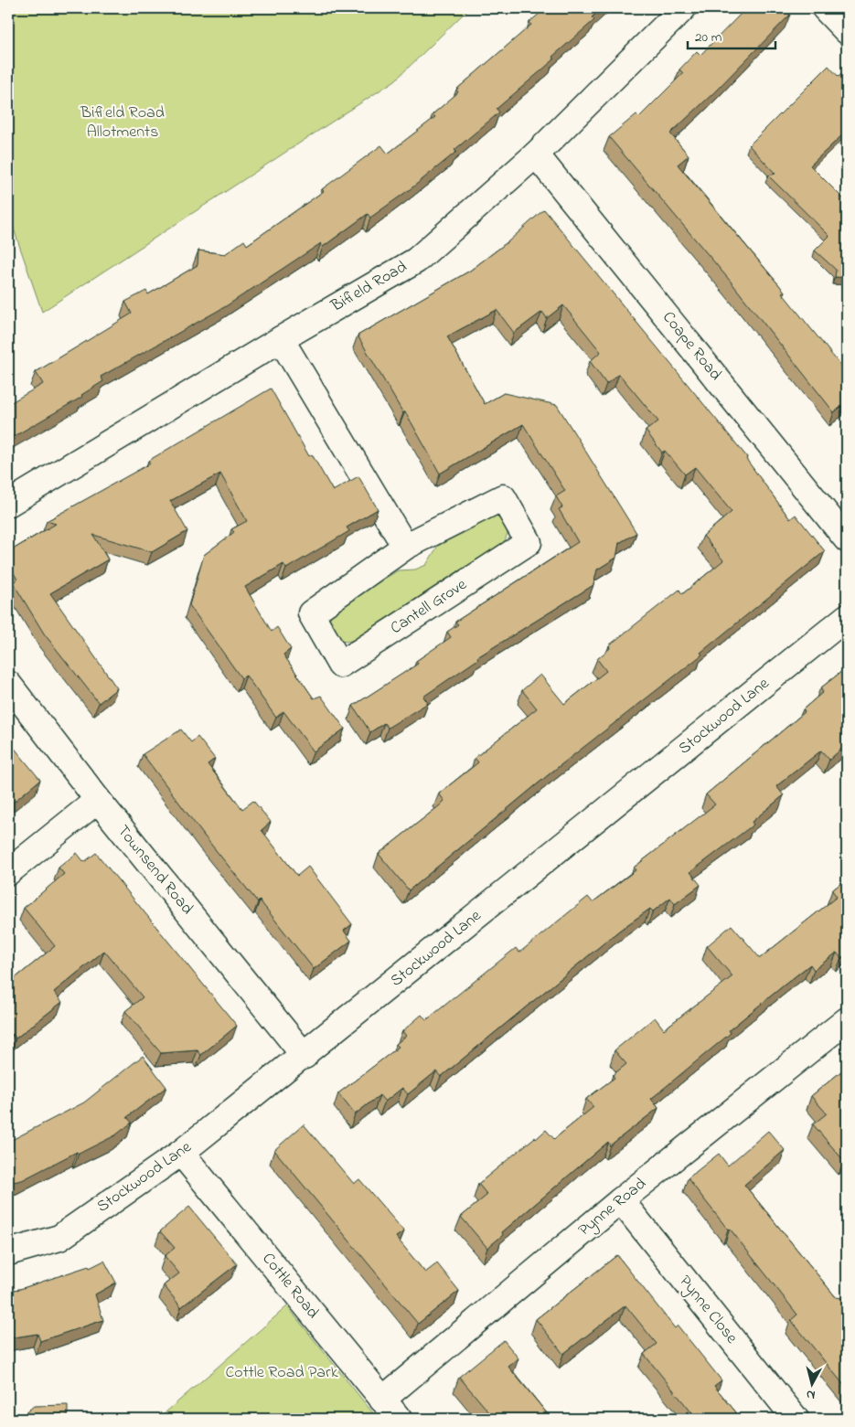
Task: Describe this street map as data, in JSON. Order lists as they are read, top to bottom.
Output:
{
  "streets": {
    "street": [
      "Bifield Road",
      "Coape Road",
      "Cantell Grove",
      "Stockwood Lane",
      "Townsend Road",
      "Pynne Road",
      "Cottle Road",
      "Pynne Close"
    ]
  },
  "crossings": [
    ["Bifield Road", "Coape Road"],
    ["Stockwood Lane", "Townsend Road"],
    ["Stockwood Lane", "Cottle Road"],
    ["Pynne Road", "Cottle Road"],
    ["Pynne Road", "Pynne Close"]
  ],
  "parks": ["Bifield Road Allotments", "Cottle Road Park"],
  "scale_bar": "20 m",
  "north": "bottom"
}
